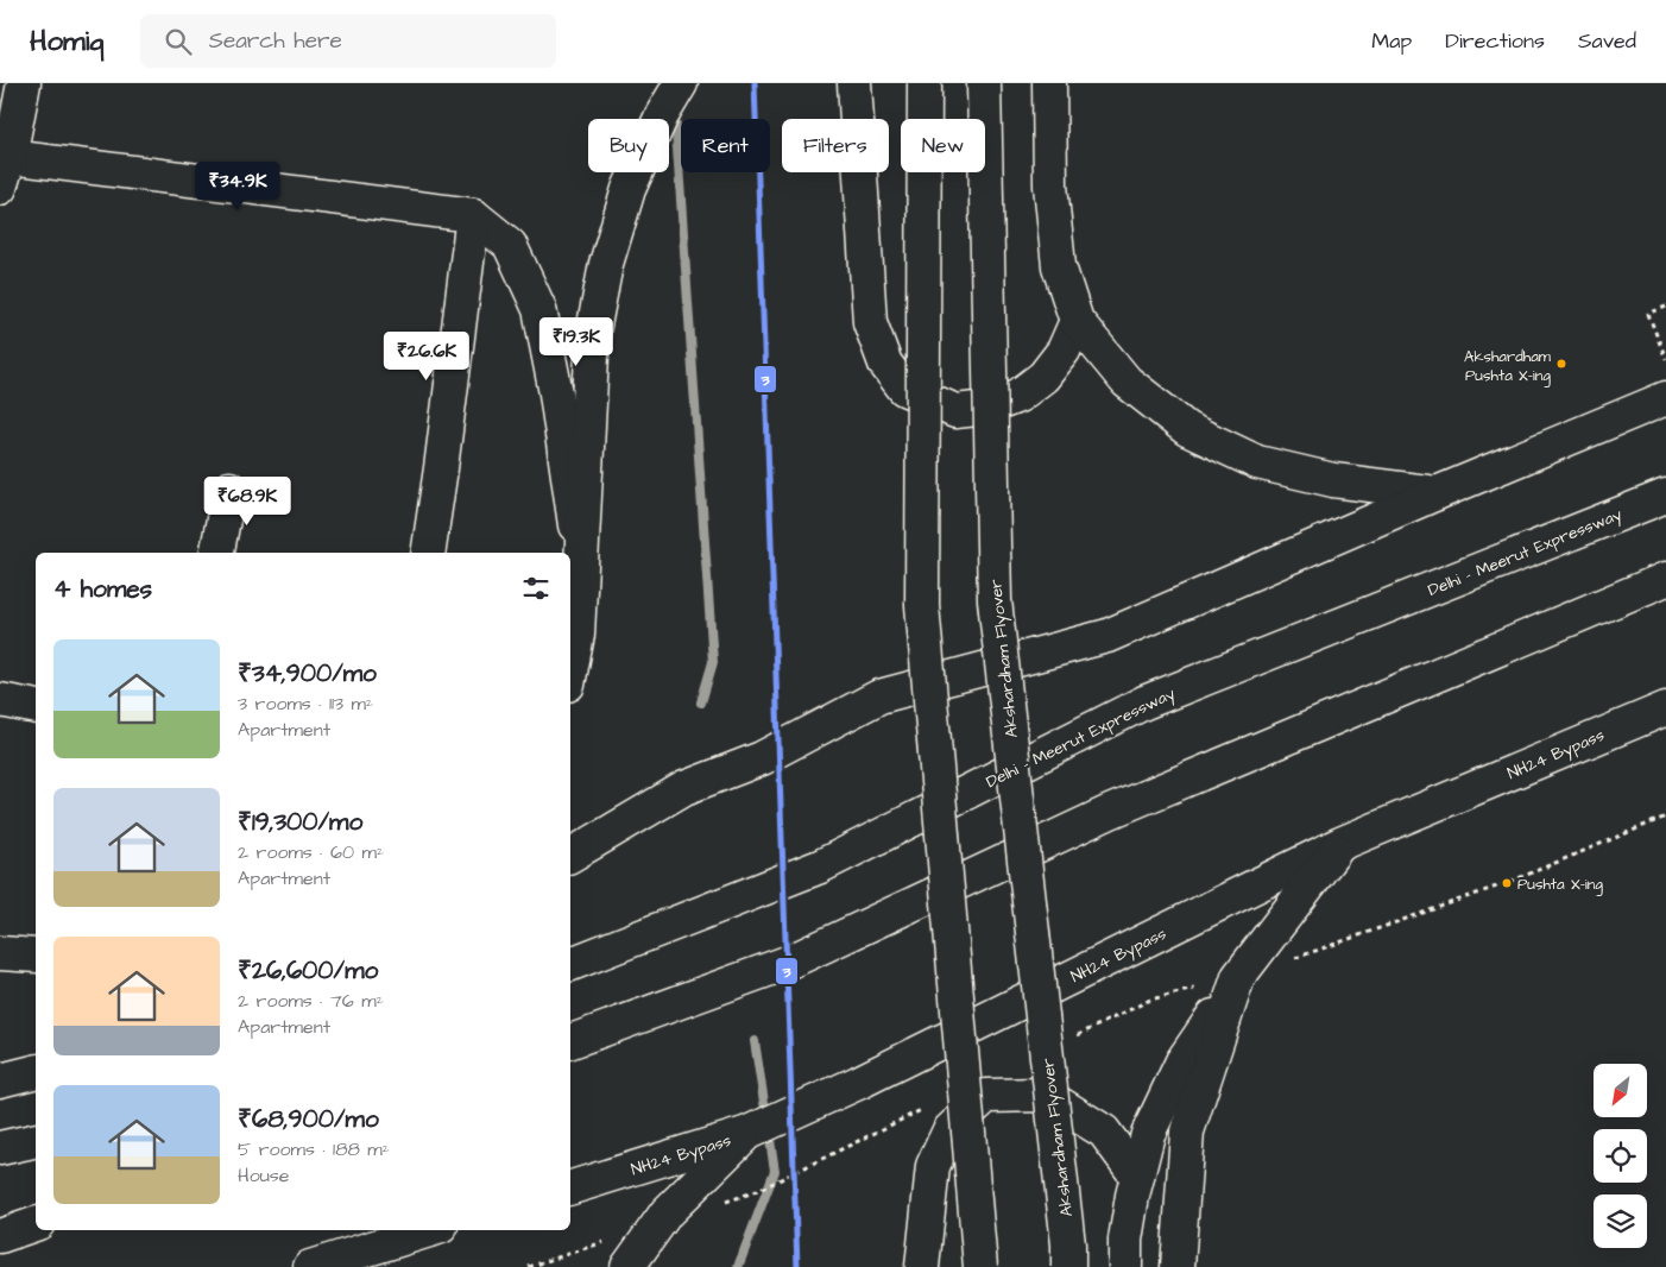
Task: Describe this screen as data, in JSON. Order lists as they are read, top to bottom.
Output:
{
  "streets": {
    "main road": ["Delhi - Meerut Expressway", "Akshardham Flyover", "NH24 Bypass"]
  },
  "places": ["Akshardham Pushta X-ing", "Pushta X-ing"],
  "lines": ["metro line 3"],
  "north": "bottom left",
  "page": {
    "header": "Homiq",
    "search": "Search here",
    "nav": ["Map", "Directions", "Saved"],
    "chip": [
      "Buy",
      "Rent",
      "Filters",
      "New"
    ],
    "price": [
      "₹34.9K",
      "₹19.3K",
      "₹26.6K",
      "₹68.9K"
    ],
    "heading": "4 homes",
    "list": [
      {
        "name": "₹34,900/mo",
        "note": "3 rooms · 113 m² · Apartment"
      },
      {
        "name": "₹19,300/mo",
        "note": "2 rooms · 60 m² · Apartment"
      },
      {
        "name": "₹26,600/mo",
        "note": "2 rooms · 76 m² · Apartment"
      },
      {
        "name": "₹68,900/mo",
        "note": "5 rooms · 188 m² · House"
      }
    ]
  }
}
